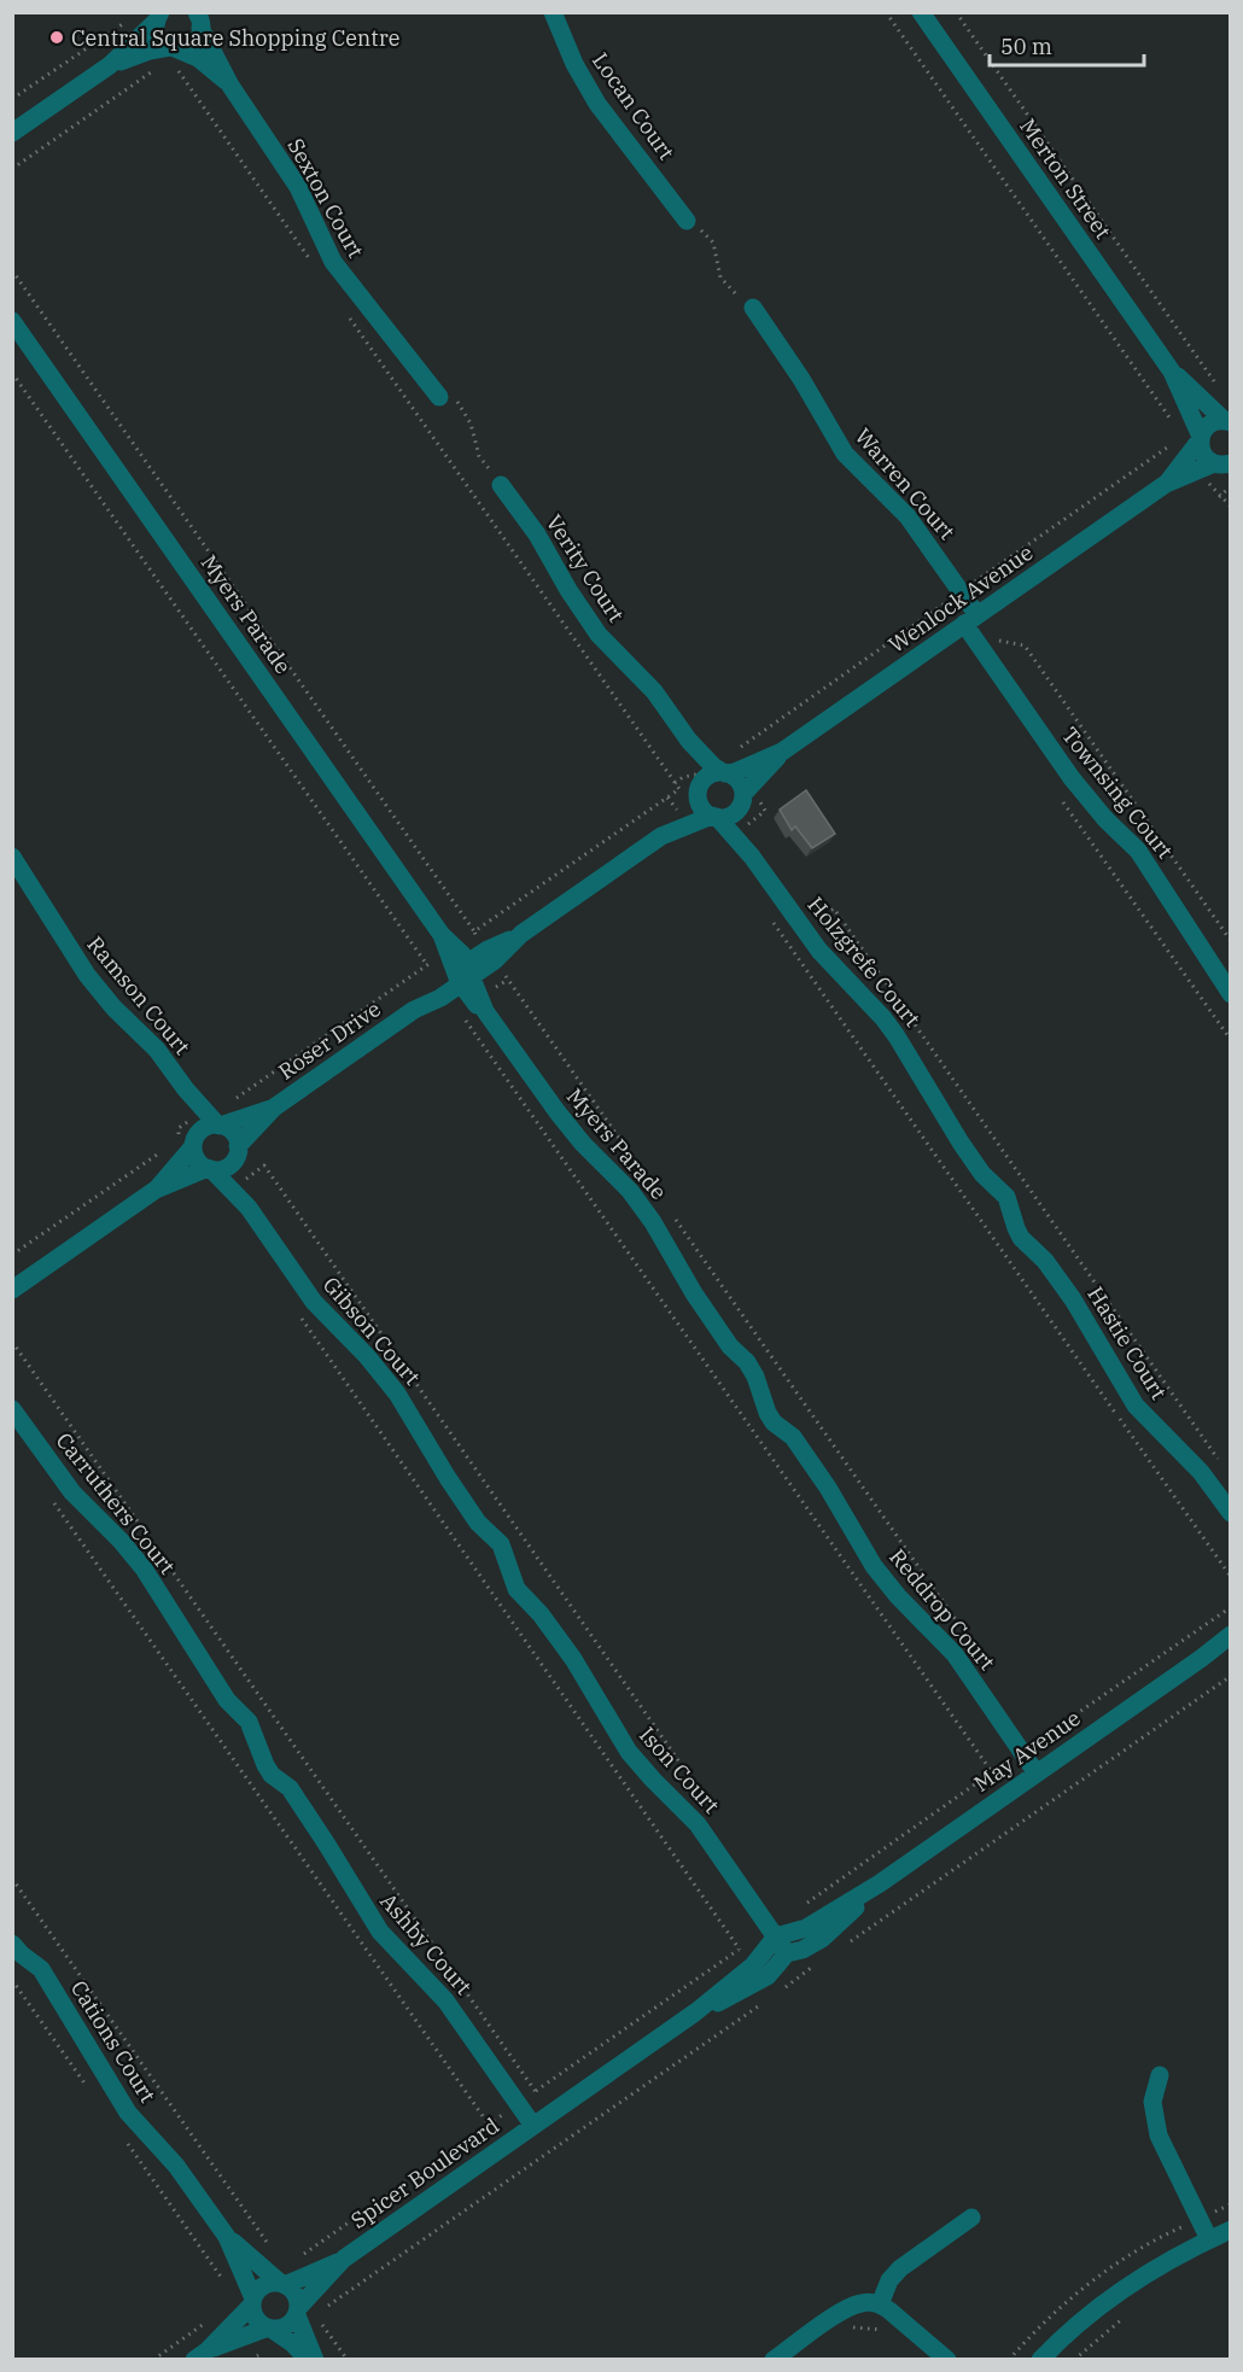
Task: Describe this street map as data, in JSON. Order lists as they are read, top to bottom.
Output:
{
  "streets": {
    "street": [
      "Locan Court",
      "Merton Street",
      "Sexton Court",
      "Warren Court",
      "Verity Court",
      "Wenlock Avenue",
      "Myers Parade",
      "Townsing Court",
      "Holzgrefe Court",
      "Ramson Court",
      "Roser Drive",
      "Gibson Court",
      "Hastie Court",
      "Carruthers Court",
      "Reddrop Court",
      "May Avenue",
      "Ison Court",
      "Ashby Court",
      "Cations Court",
      "Spicer Boulevard"
    ]
  },
  "crossings": [
    ["Merton Street", "Wenlock Avenue"],
    ["Warren Court", "Wenlock Avenue"],
    ["Warren Court", "Townsing Court"],
    ["Verity Court", "Wenlock Avenue"],
    ["Verity Court", "Holzgrefe Court"],
    ["Wenlock Avenue", "Townsing Court"],
    ["Wenlock Avenue", "Holzgrefe Court"],
    ["Myers Parade", "Roser Drive"],
    ["Myers Parade", "Reddrop Court"],
    ["Holzgrefe Court", "Hastie Court"],
    ["Ramson Court", "Roser Drive"],
    ["Ramson Court", "Gibson Court"],
    ["Roser Drive", "Gibson Court"],
    ["Gibson Court", "Ison Court"],
    ["Carruthers Court", "Ashby Court"],
    ["Reddrop Court", "May Avenue"],
    ["May Avenue", "Ison Court"],
    ["May Avenue", "Ashby Court"],
    ["May Avenue", "Spicer Boulevard"],
    ["Ashby Court", "Spicer Boulevard"],
    ["Cations Court", "Spicer Boulevard"]
  ],
  "places": ["Central Square Shopping Centre"],
  "scale_bar": "50 m"
}
